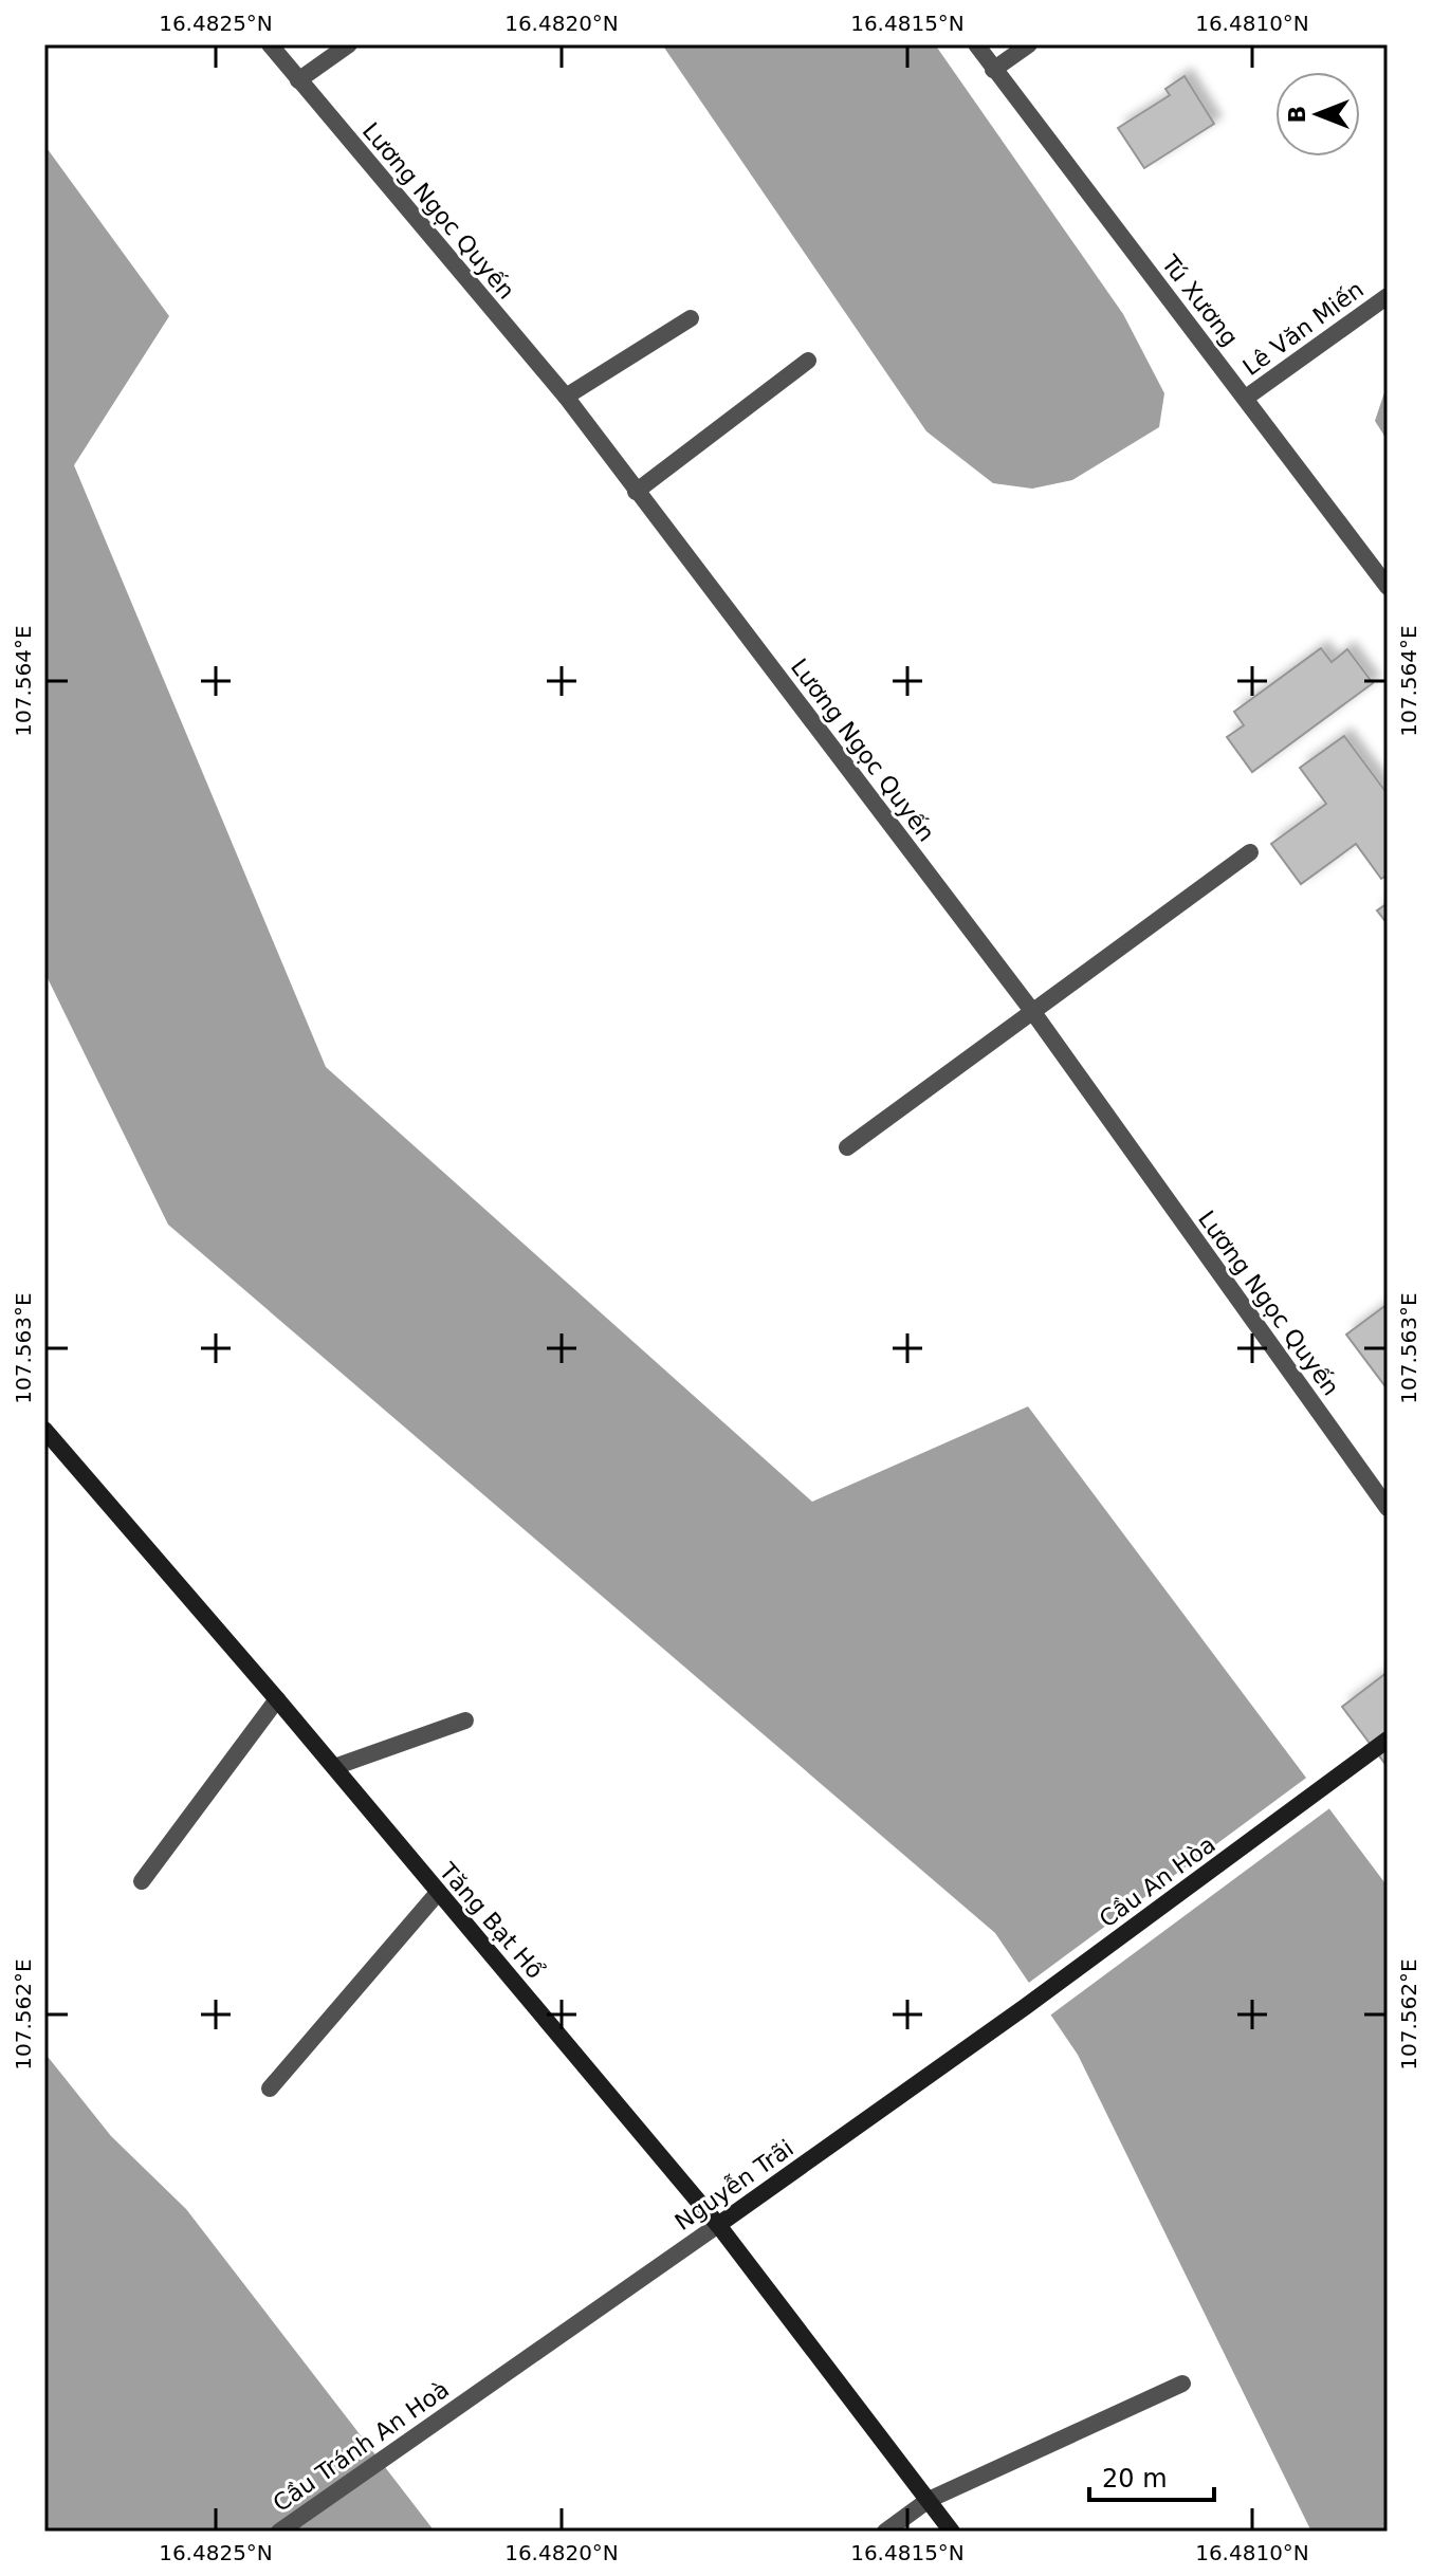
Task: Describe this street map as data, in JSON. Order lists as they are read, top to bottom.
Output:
{
  "streets": {
    "main road": ["Cầu An Hòa", "Tăng Bạt Hổ", "Nguyễn Trãi"],
    "street": [
      "Lương Ngọc Quyến",
      "Tú Xương",
      "Lê Văn Miến",
      "Cầu Tránh An Hoà"
    ]
  },
  "crossings": [
    ["Tú Xương", "Lê Văn Miến"],
    ["Cầu An Hòa", "Nguyễn Trãi"],
    ["Tăng Bạt Hổ", "Nguyễn Trãi"],
    ["Nguyễn Trãi", "Cầu Tránh An Hoà"]
  ],
  "scale_bar": "20 m",
  "north": "left",
  "coordinates": [
    "16.4825°N",
    "16.4820°N",
    "16.4815°N",
    "16.4810°N",
    "107.564°E",
    "107.563°E",
    "107.562°E"
  ]
}
